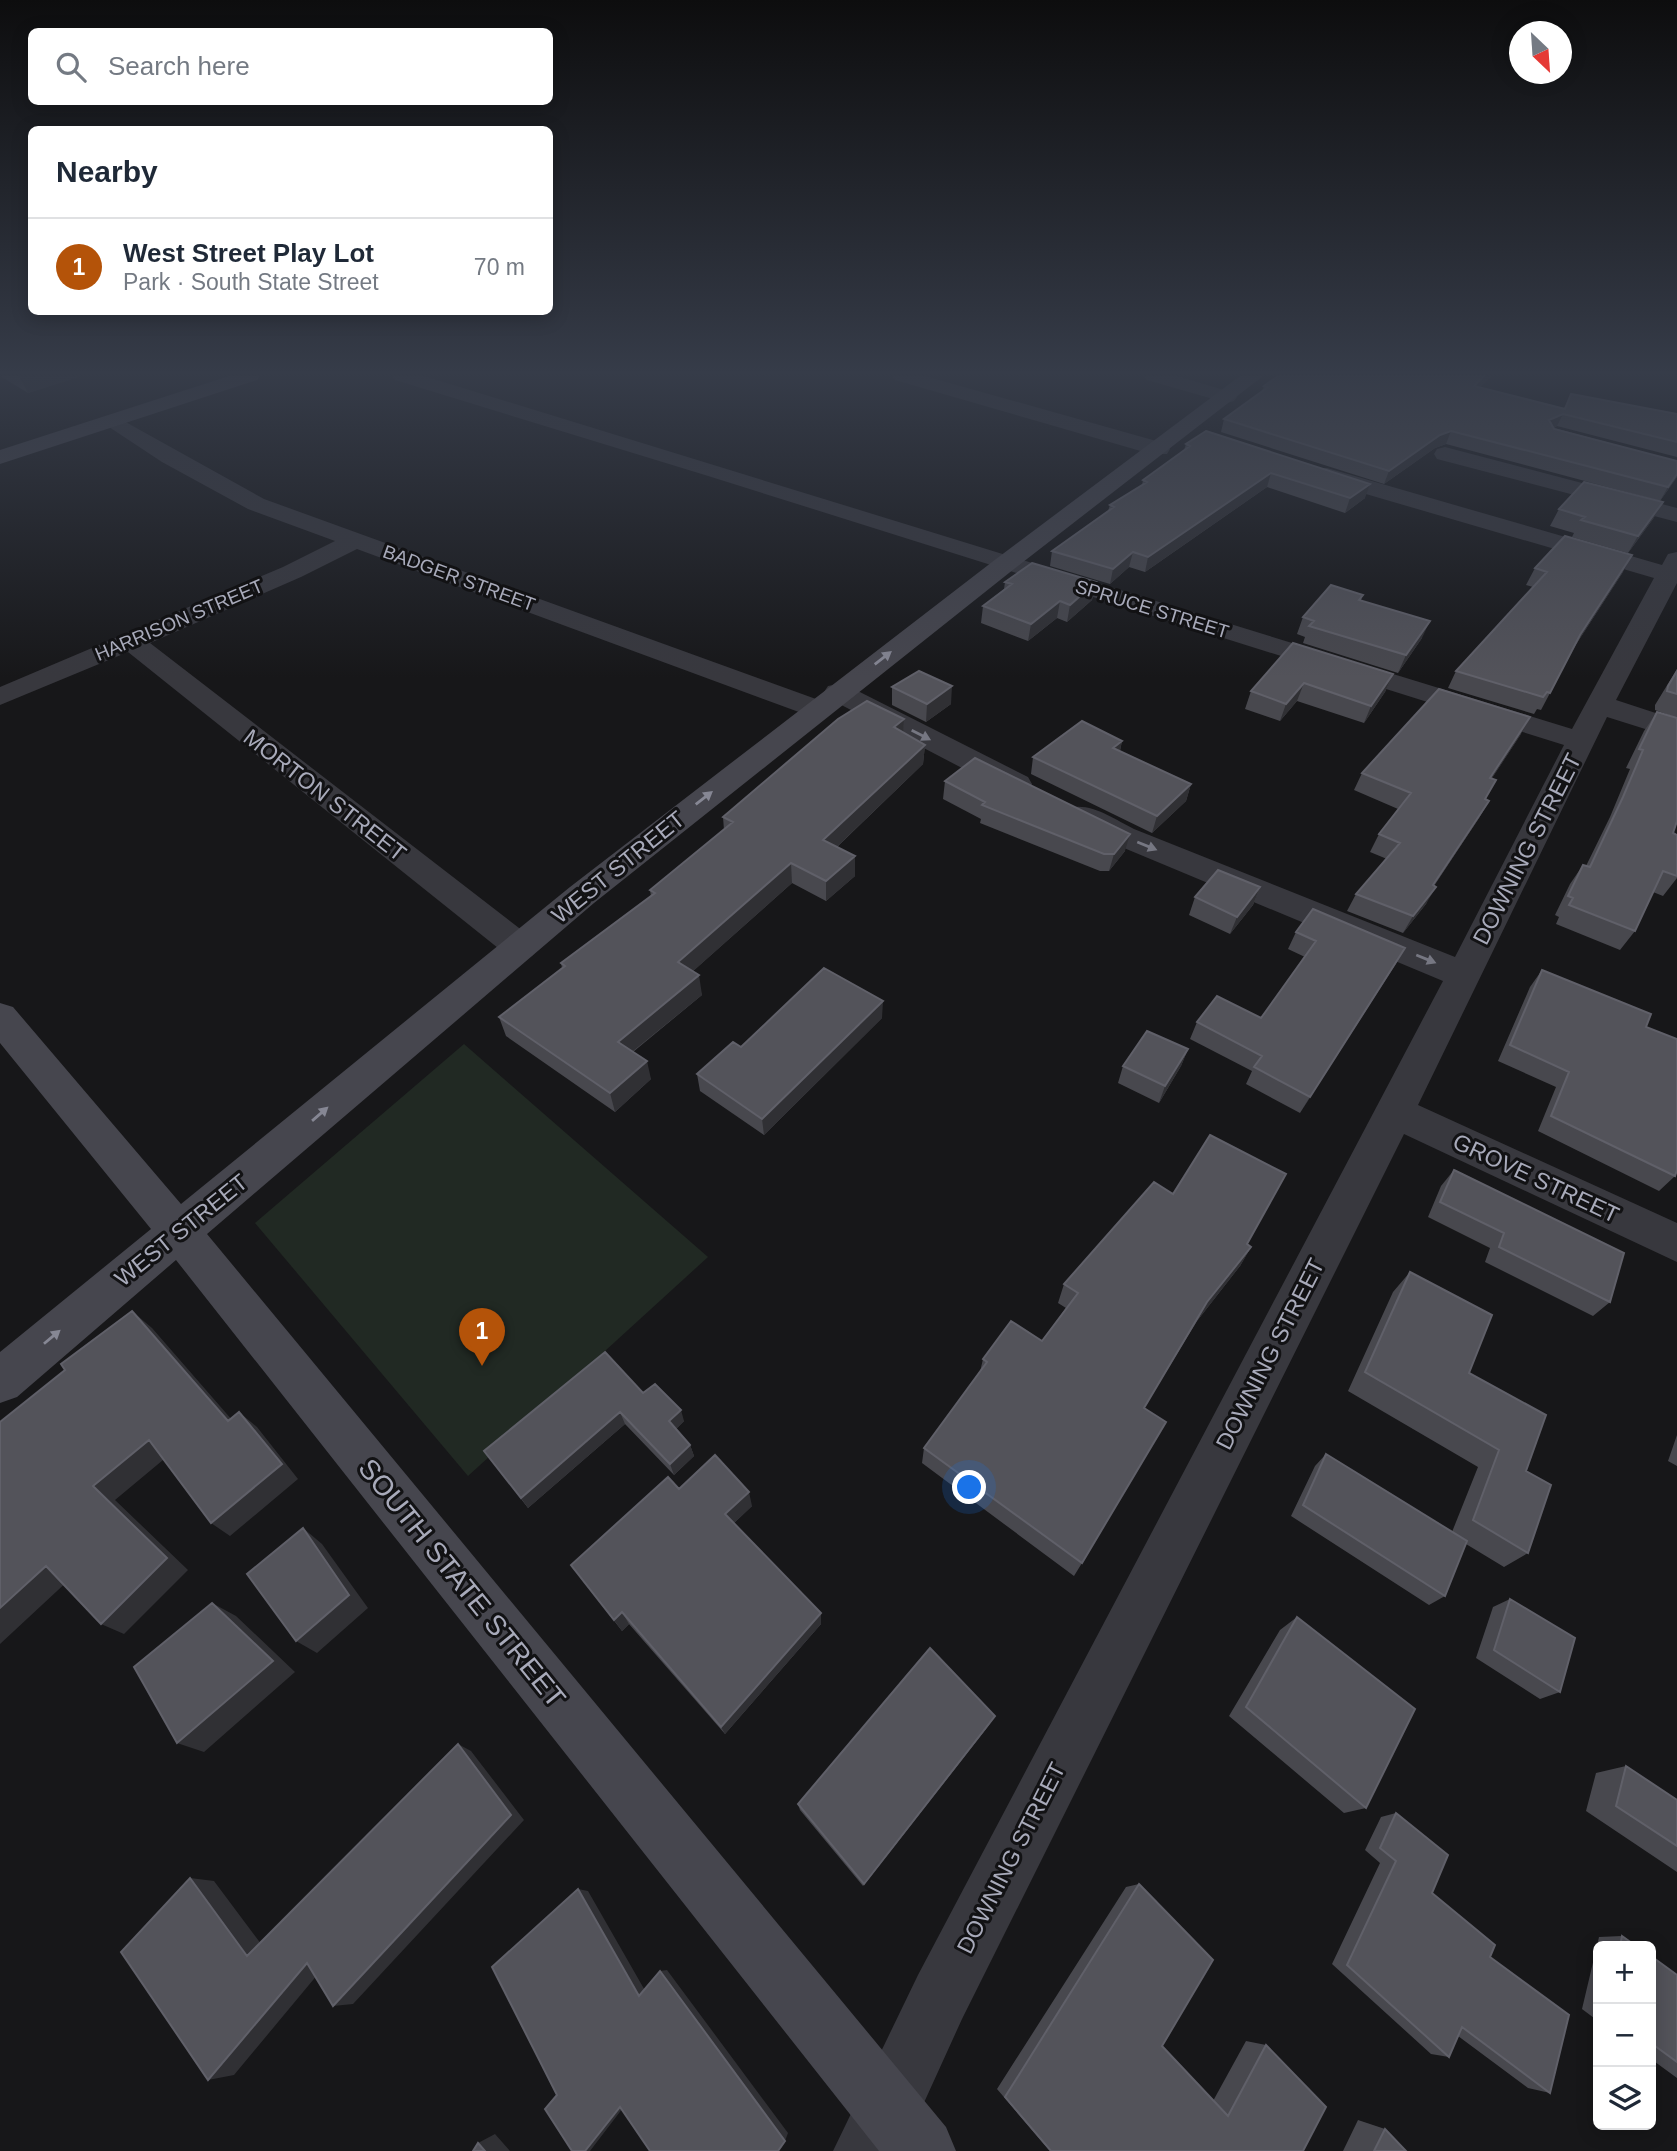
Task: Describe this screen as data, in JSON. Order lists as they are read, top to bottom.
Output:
{
  "streets": {
    "street": [
      "BADGER STREET",
      "SPRUCE STREET",
      "HARRISON STREET",
      "MORTON STREET",
      "DOWNING STREET",
      "WEST STREET",
      "GROVE STREET",
      "SOUTH STATE STREET"
    ]
  },
  "crossings": [
    ["BADGER STREET", "HARRISON STREET"],
    ["BADGER STREET", "DOWNING STREET"],
    ["BADGER STREET", "WEST STREET"],
    ["SPRUCE STREET", "DOWNING STREET"],
    ["SPRUCE STREET", "WEST STREET"],
    ["HARRISON STREET", "MORTON STREET"],
    ["MORTON STREET", "WEST STREET"],
    ["DOWNING STREET", "GROVE STREET"],
    ["DOWNING STREET", "SOUTH STATE STREET"],
    ["WEST STREET", "SOUTH STATE STREET"]
  ],
  "one_way": ["BADGER STREET", "WEST STREET"],
  "north": "bottom right",
  "page": {
    "search": "Search here",
    "heading": "Nearby",
    "list": [
      {
        "mark": "1",
        "name": "West Street Play Lot",
        "note": "Park · South State Street",
        "value": "70 m"
      }
    ],
    "pins": "1",
    "map_buttons": ["+", "−"]
  }
}
